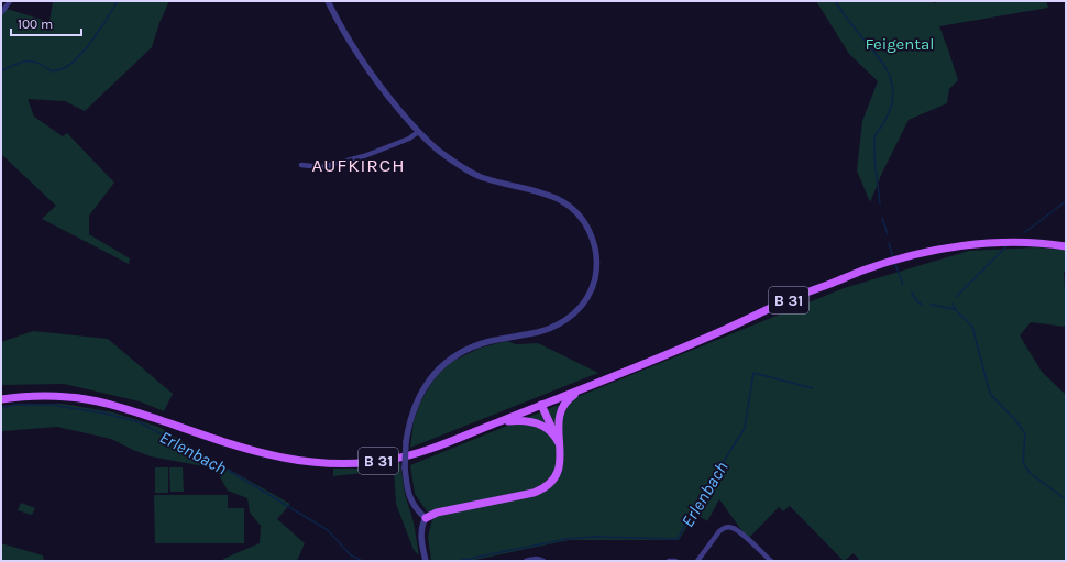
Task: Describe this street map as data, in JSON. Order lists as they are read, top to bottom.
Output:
{
  "streets": {
    "main road": ["B 31"]
  },
  "districts": ["AUFKIRCH"],
  "water": ["Erlenbach"],
  "parks": ["Feigental"],
  "scale_bar": "100 m"
}
